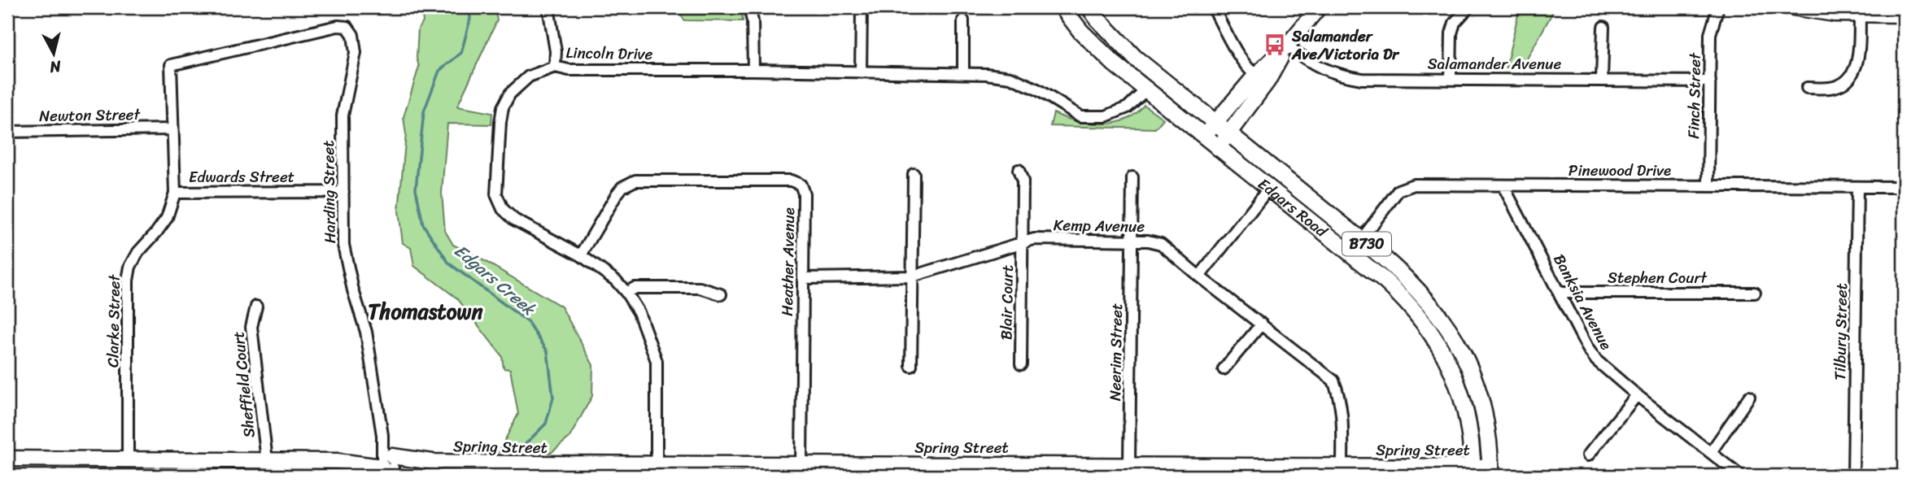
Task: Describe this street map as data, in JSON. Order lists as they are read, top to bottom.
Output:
{
  "streets": {
    "main road": ["Edgars Road", "B730"],
    "street": [
      "Lincoln Drive",
      "Salamander Avenue",
      "Finch Street",
      "Newton Street",
      "Pinewood Drive",
      "Edwards Street",
      "Harding Street",
      "Kemp Avenue",
      "Heather Avenue",
      "Stephen Court",
      "Banksia Avenue",
      "Blair Court",
      "Clarke Street",
      "Tilbury Street",
      "Neerim Street",
      "Sheffield Court",
      "Spring Street"
    ]
  },
  "crossings": [
    ["Lincoln Drive", "Edgars Road"],
    ["Lincoln Drive", "Heather Avenue"],
    ["Lincoln Drive", "Spring Street"],
    ["Salamander Avenue", "Finch Street"],
    ["Finch Street", "Pinewood Drive"],
    ["Newton Street", "Harding Street"],
    ["Newton Street", "Clarke Street"],
    ["Pinewood Drive", "Edgars Road"],
    ["Pinewood Drive", "Banksia Avenue"],
    ["Pinewood Drive", "Tilbury Street"],
    ["Edwards Street", "Harding Street"],
    ["Edwards Street", "Clarke Street"],
    ["Harding Street", "Clarke Street"],
    ["Harding Street", "Spring Street"],
    ["Edgars Road", "Spring Street"],
    ["Kemp Avenue", "Heather Avenue"],
    ["Kemp Avenue", "Blair Court"],
    ["Kemp Avenue", "Neerim Street"],
    ["Kemp Avenue", "Spring Street"],
    ["Heather Avenue", "Spring Street"],
    ["Stephen Court", "Banksia Avenue"],
    ["Clarke Street", "Spring Street"],
    ["Neerim Street", "Spring Street"],
    ["Sheffield Court", "Spring Street"]
  ],
  "districts": ["Thomastown"],
  "water": ["Edgars Creek"],
  "places": {
    "bus stop": ["Salamander Ave/Victoria Dr"]
  },
  "north": "bottom"
}
